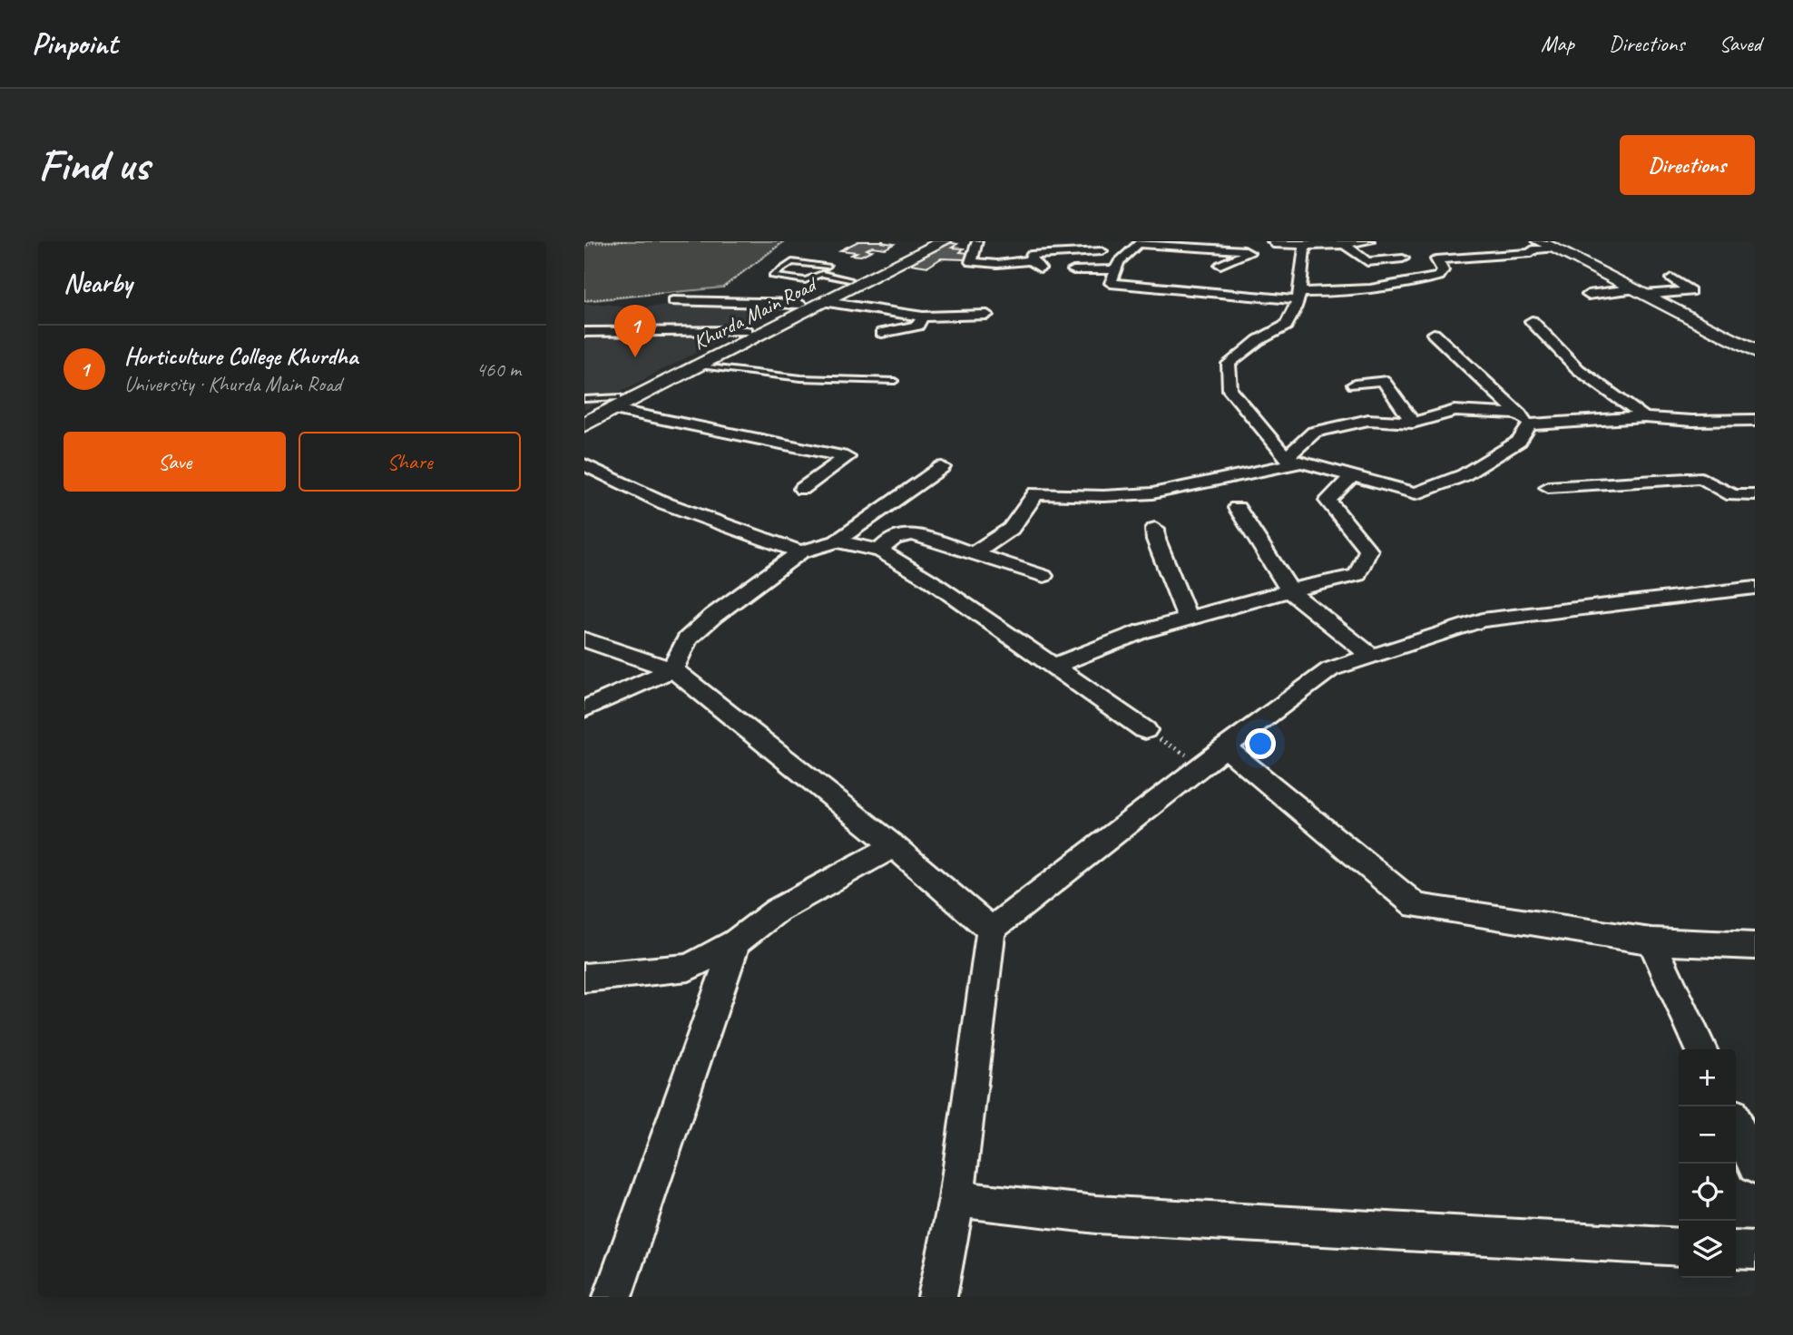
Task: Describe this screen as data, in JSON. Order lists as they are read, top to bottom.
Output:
{
  "streets": {
    "main road": ["Khurda Main Road"]
  },
  "page": {
    "header": "Pinpoint",
    "nav": ["Map", "Directions", "Saved"],
    "buttons": [
      "Directions",
      ["Save", "Share"]
    ],
    "title": "Find us",
    "heading": "Nearby",
    "pins": "1",
    "list": [
      {
        "mark": "1",
        "name": "Horticulture College Khurdha",
        "note": "University · Khurda Main Road",
        "value": "460 m"
      }
    ],
    "map_buttons": ["+", "−"]
  }
}
